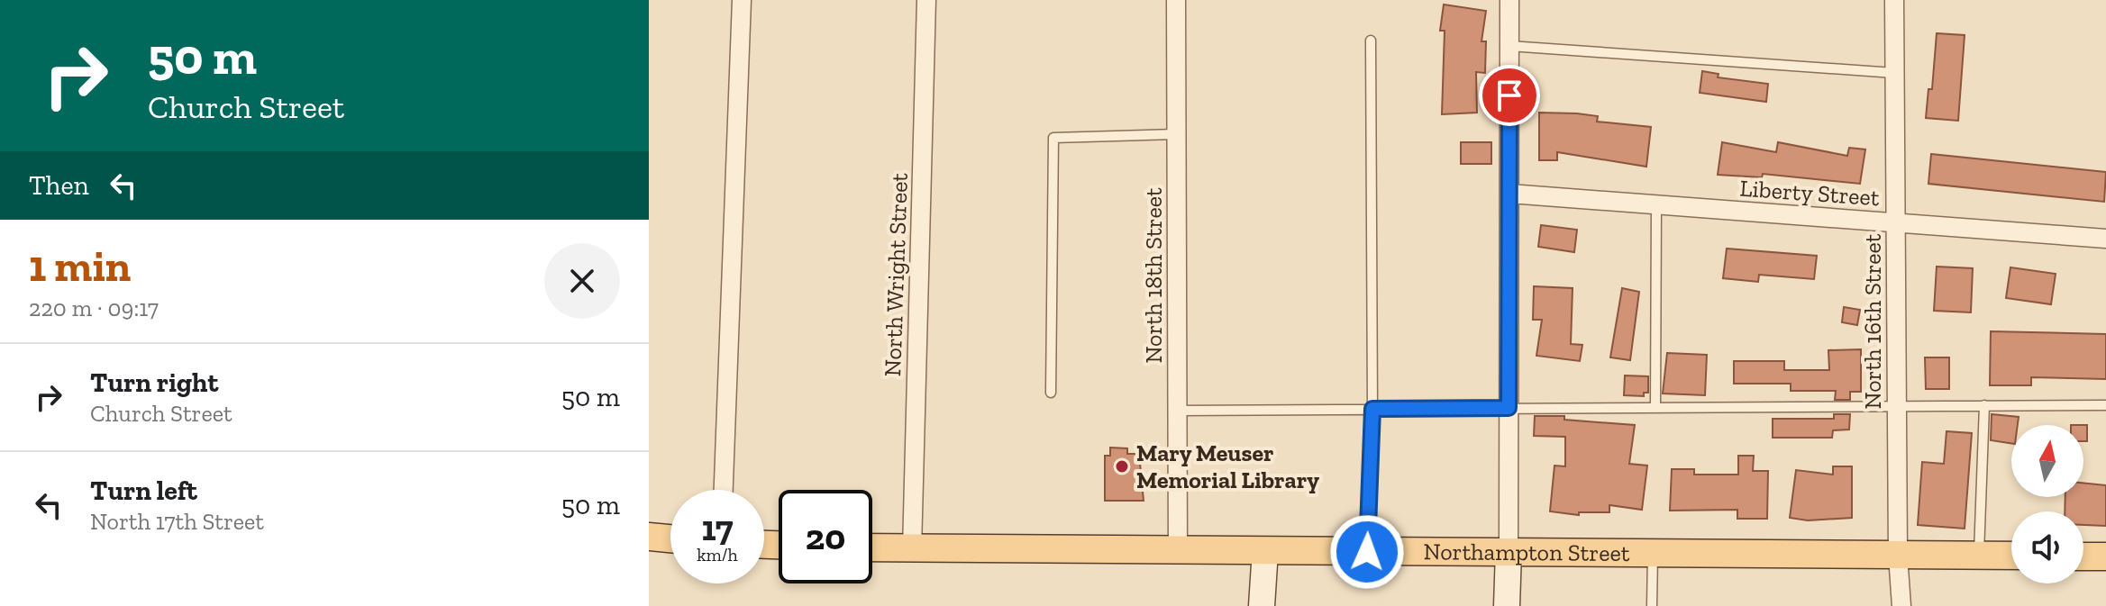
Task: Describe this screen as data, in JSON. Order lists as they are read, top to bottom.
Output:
{
  "streets": {
    "main road": ["Northampton Street"],
    "street": [
      "Liberty Street",
      "North Wright Street",
      "North 18th Street",
      "North 16th Street"
    ]
  },
  "crossings": [
    ["Liberty Street", "North 16th Street"],
    ["North Wright Street", "Northampton Street"],
    ["North 18th Street", "Northampton Street"],
    ["North 16th Street", "Northampton Street"]
  ],
  "places": ["Mary Meuser Memorial Library"],
  "north": "top",
  "page": {
    "turn": ["50 m", "Church Street"],
    "then": "Then",
    "heading": ["1 min", "220 m · 09:17"],
    "list": [
      {
        "name": "Turn right",
        "note": "Church Street",
        "value": "50 m"
      },
      {
        "name": "Turn left",
        "note": "North 17th Street",
        "value": "50 m"
      }
    ],
    "speed": "17 km/h",
    "limit": "20"
  }
}
